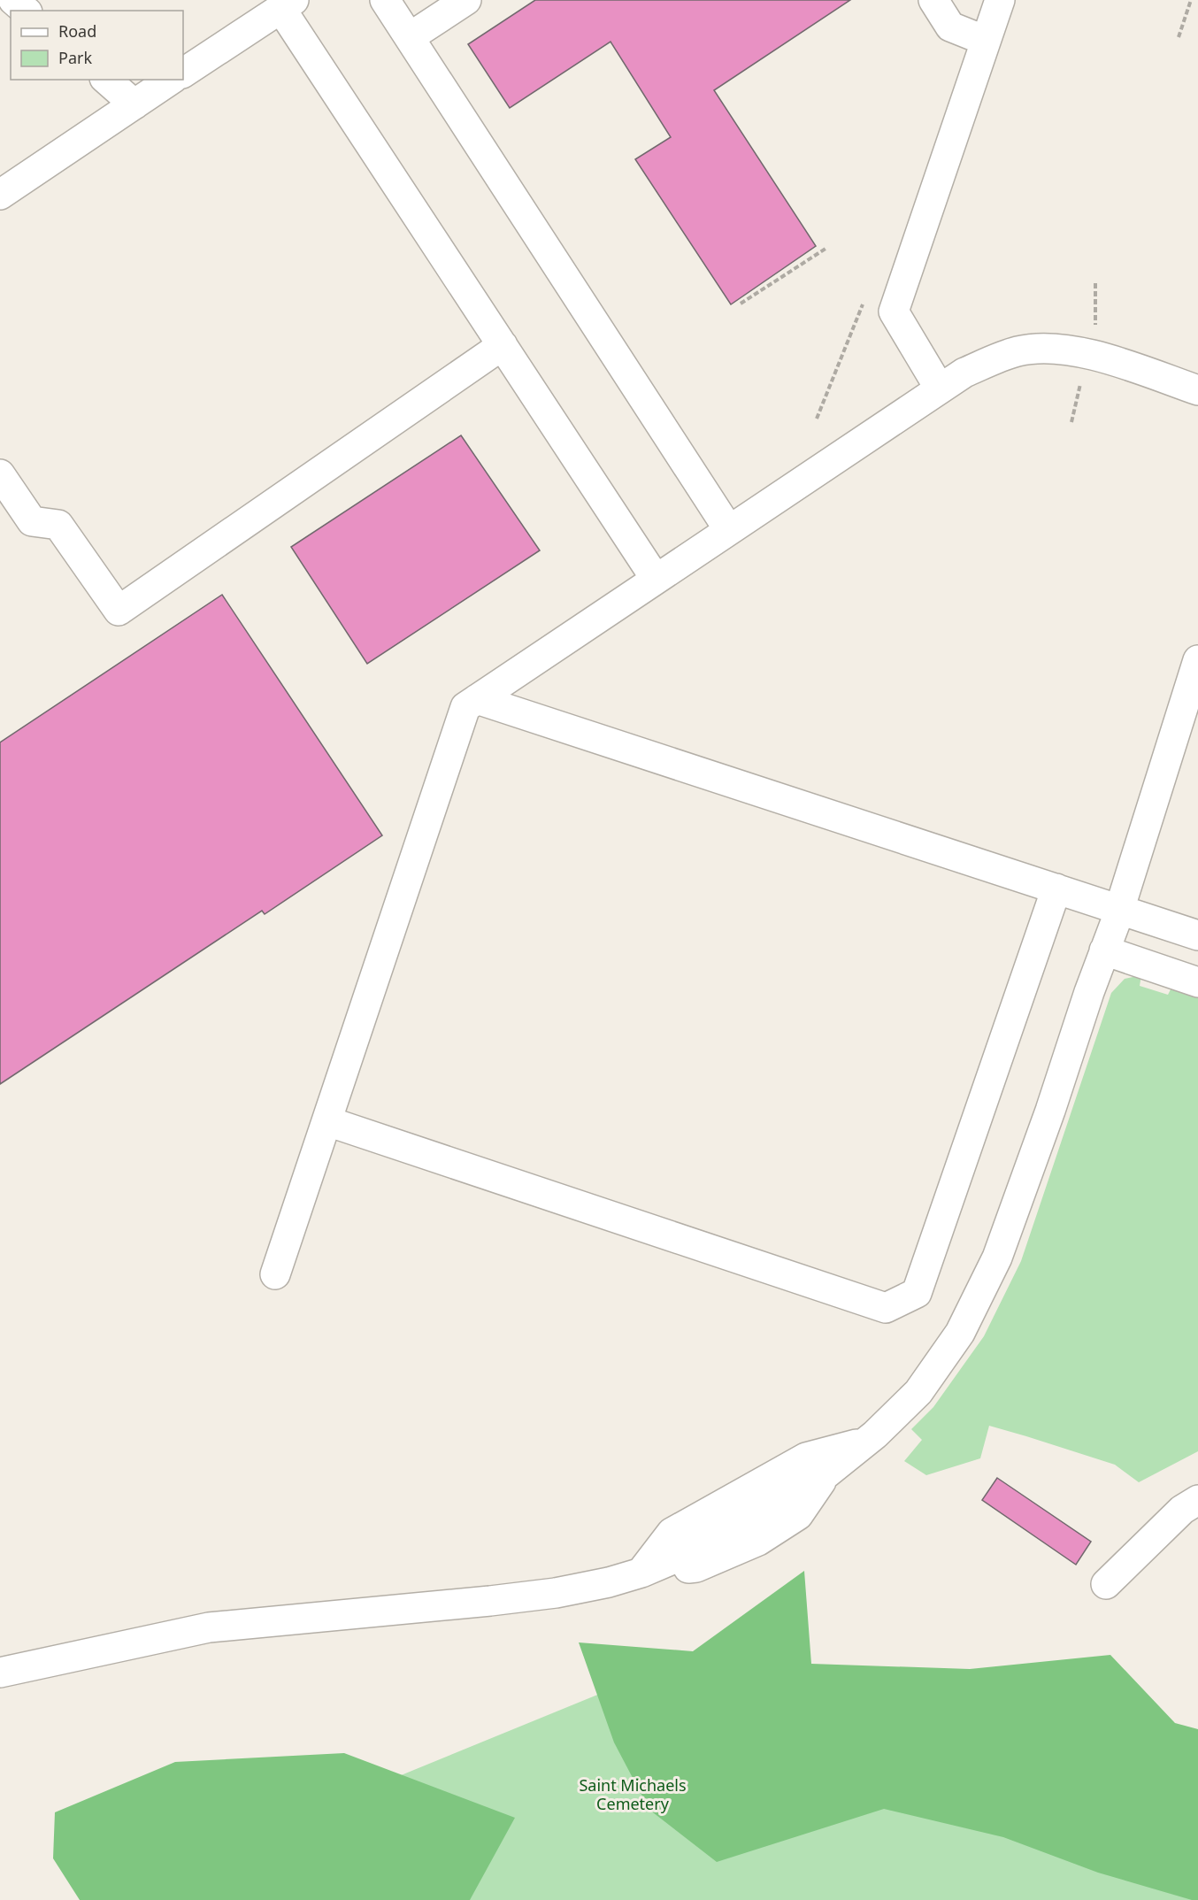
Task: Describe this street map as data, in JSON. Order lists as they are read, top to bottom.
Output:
{
  "parks": ["Saint Michaels Cemetery"],
  "legend": ["Road", "Park"]
}
